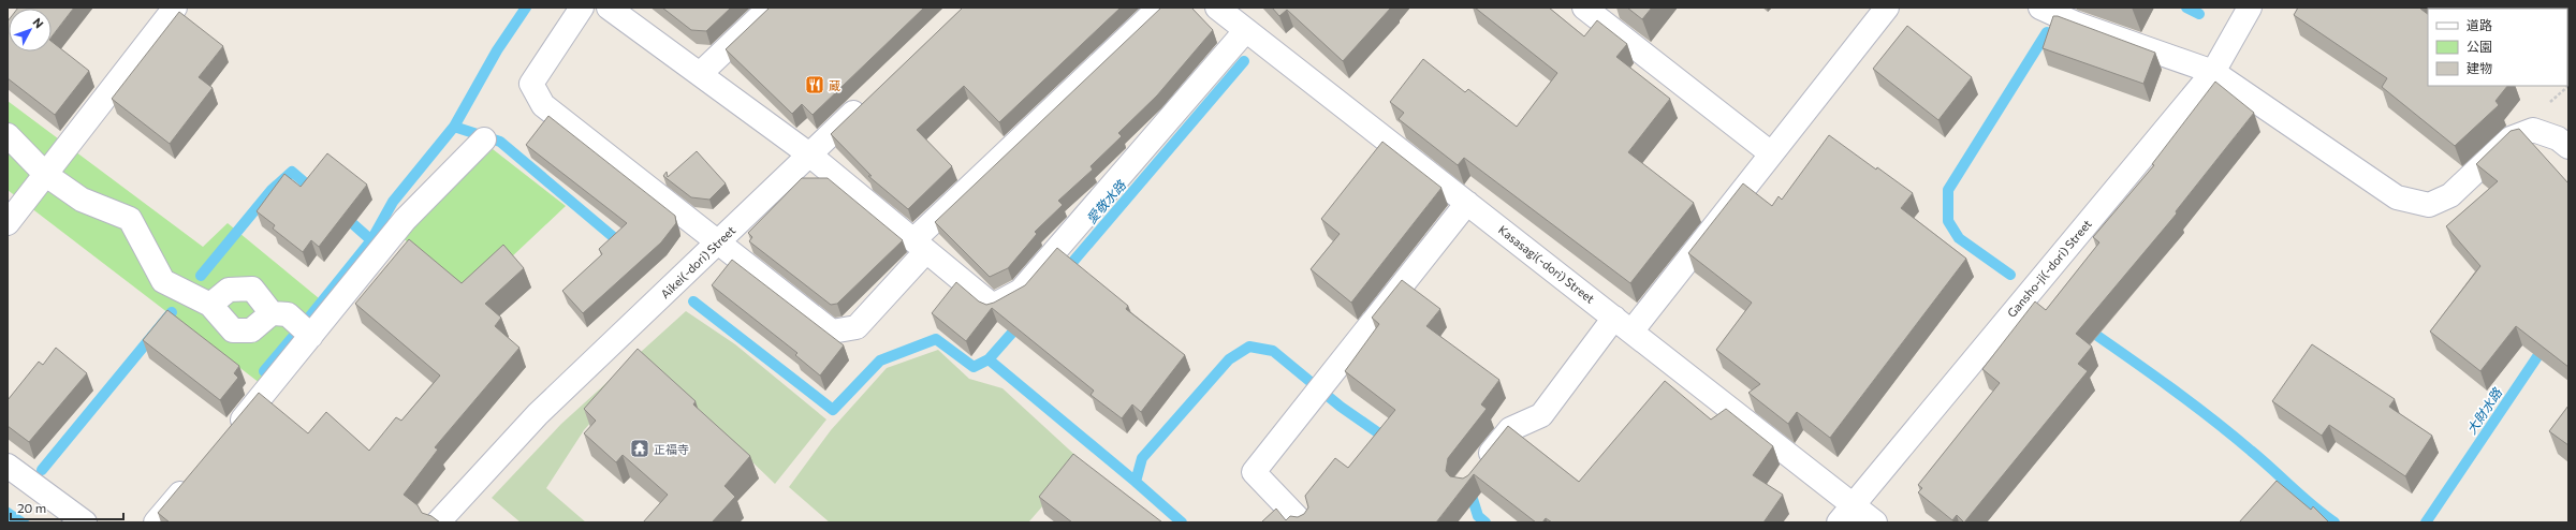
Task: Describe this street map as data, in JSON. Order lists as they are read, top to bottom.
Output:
{
  "streets": {
    "street": ["Aikei(-dori) Street", "Kasasagi(-dori) Street", "Gansho-ji(-dori) Street"]
  },
  "crossings": [
    ["Kasasagi(-dori) Street", "Gansho-ji(-dori) Street"]
  ],
  "water": ["愛敬水路", "大財水路"],
  "places": {
    "restaurant": ["蔵"],
    "temple": ["正福寺"]
  },
  "legend": ["道路", "公園", "建物"],
  "scale_bar": "20 m",
  "north": "top right"
}
